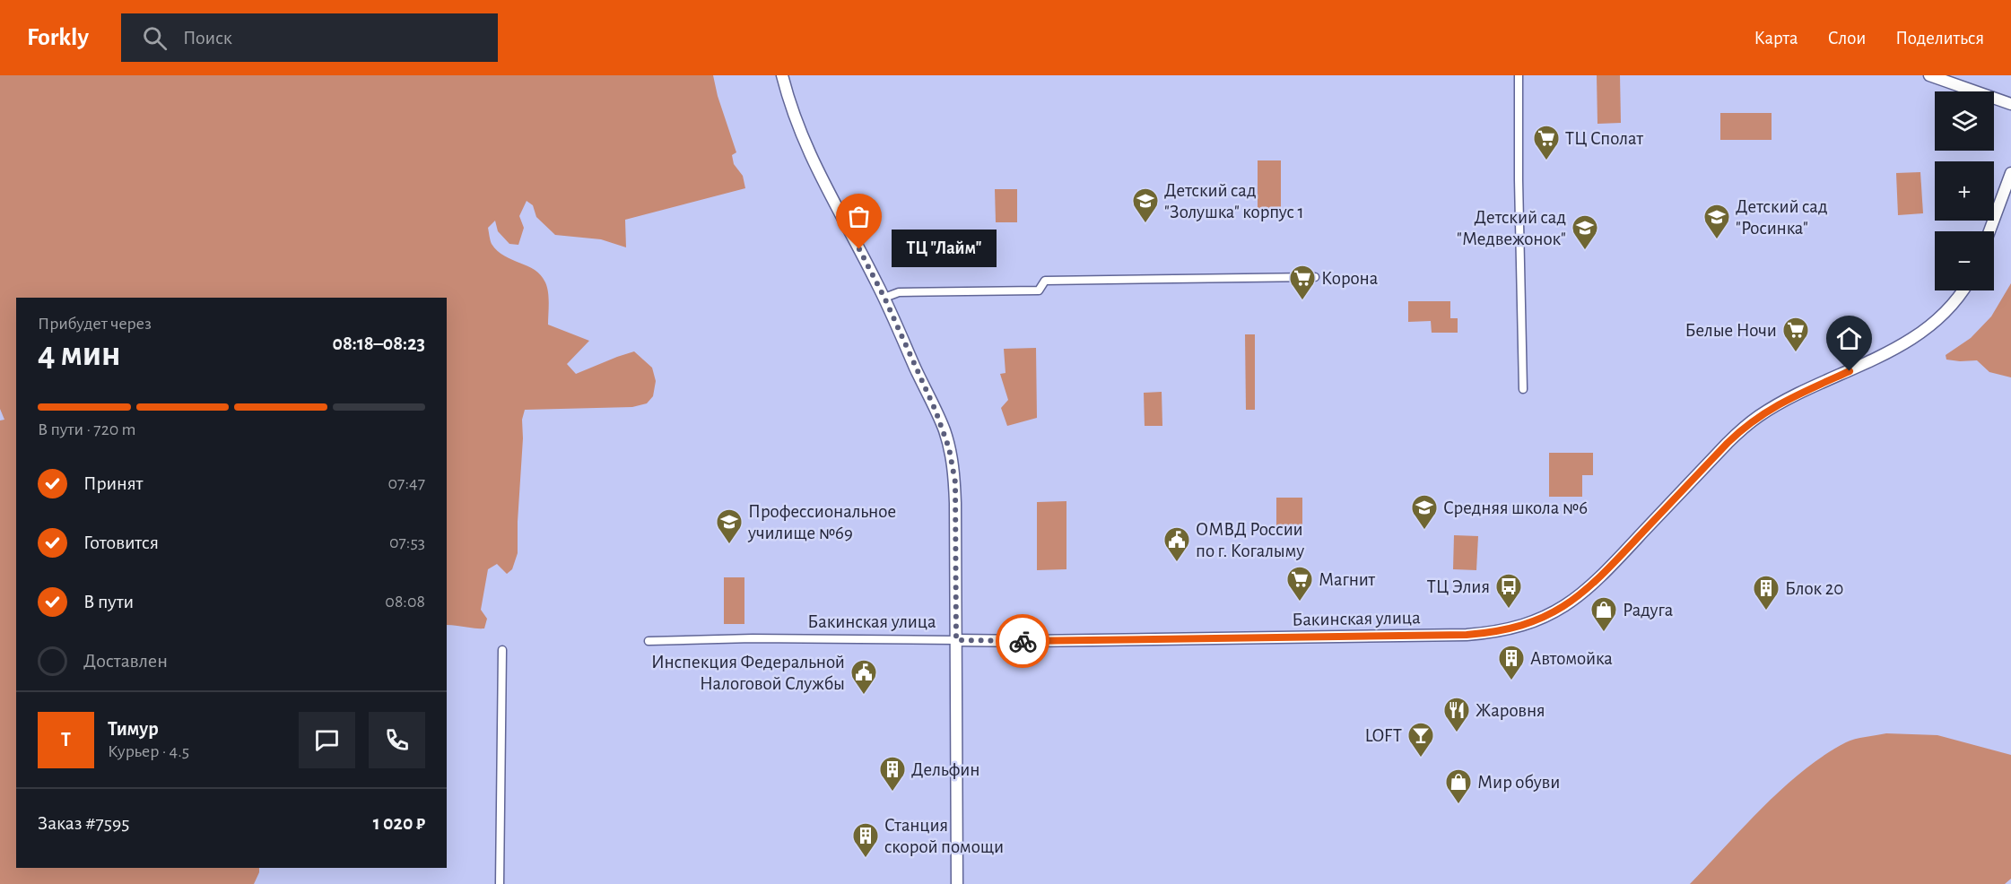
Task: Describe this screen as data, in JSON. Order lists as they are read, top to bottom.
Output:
{
  "streets": {
    "street": ["Бакинская улица"]
  },
  "places": {
    "supermarket": [
      "ТЦ Сполат",
      "Корона",
      "Белые Ночи",
      "Магнит"
    ],
    "school or university": [
      "Детский сад \"Золушка\" корпус 1",
      "Детский сад \"Росинка\"",
      "Детский сад \"Медвежонок\"",
      "Средняя школа №6",
      "Профессиональное училище №69"
    ],
    "other": ["ТЦ \"Лайм\""],
    "public building": ["ОМВД России по г. Когалыму", "Инспекция Федеральной Налоговой Службы"],
    "bus stop": ["ТЦ Элия"],
    "building": [
      "Блок 20",
      "Автомойка",
      "Дельфин",
      "Станция скорой помощи"
    ],
    "shop": ["Радуга", "Мир обуви"],
    "restaurant": ["Жаровня"],
    "bar": ["LOFT"]
  },
  "page": {
    "header": "Forkly",
    "search": "Поиск",
    "nav": ["Карта", "Слои", "Поделиться"],
    "map_buttons": ["+", "−"],
    "bubble": "ТЦ \"Лайм\"",
    "heading": ["4 мин", "Прибудет через", "08:18–08:23"],
    "panel": [
      "Тимур",
      "Курьер · 4.5",
      "Заказ #7595",
      "1 020 ₽"
    ],
    "bar": "В пути · 720 m",
    "list": [
      ["Принят", "07:47"],
      ["Готовится", "07:53"],
      ["В пути", "08:08"],
      "Доставлен"
    ],
    "round": "Т"
  }
}
